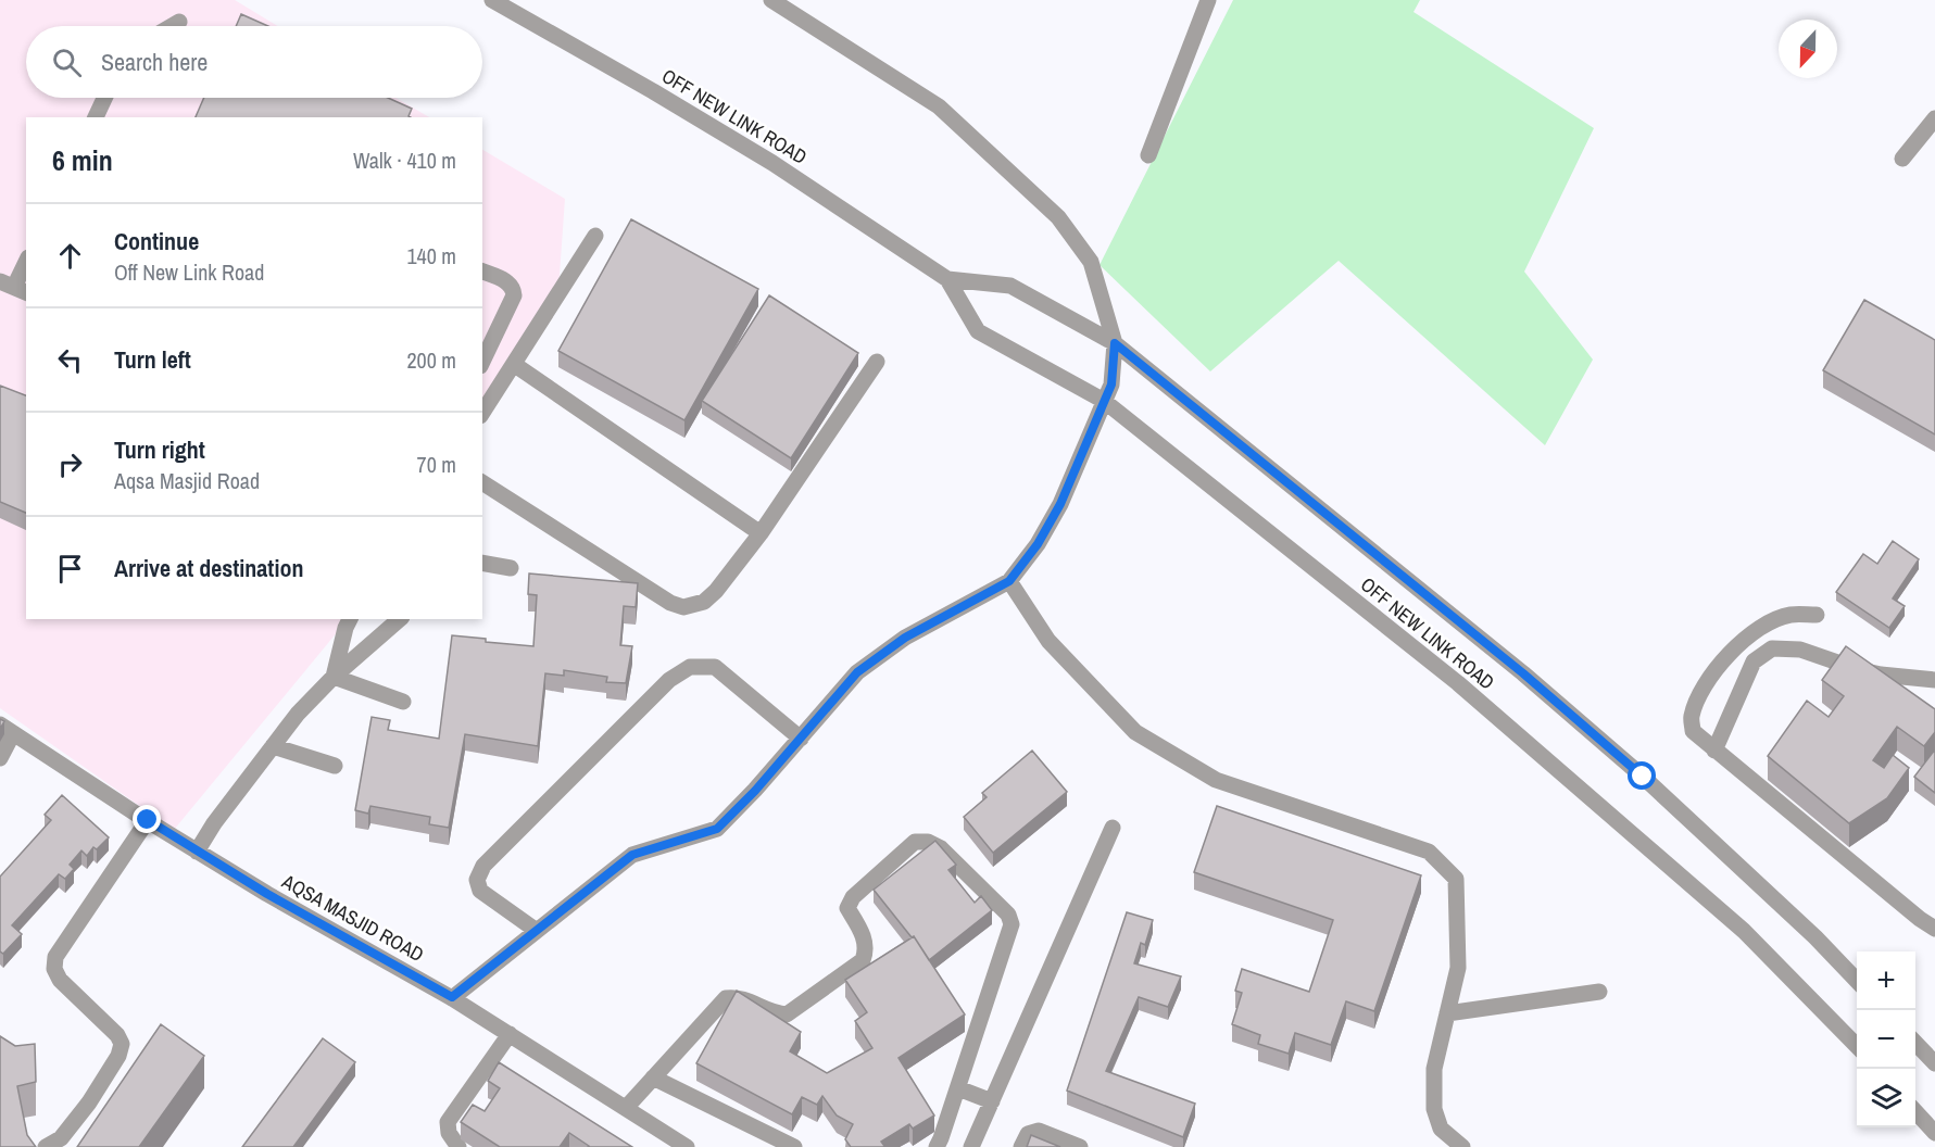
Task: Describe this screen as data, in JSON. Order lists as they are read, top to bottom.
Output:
{
  "streets": {
    "street": ["OFF NEW LINK ROAD", "AQSA MASJID ROAD"]
  },
  "north": "bottom",
  "page": {
    "search": "Search here",
    "heading": ["6 min", "Walk · 410 m"],
    "list": [
      ["Continue", "Off New Link Road", "140 m"],
      ["Turn left", "200 m"],
      ["Turn right", "Aqsa Masjid Road", "70 m"],
      "Arrive at destination"
    ],
    "map_buttons": ["+", "−"]
  }
}
